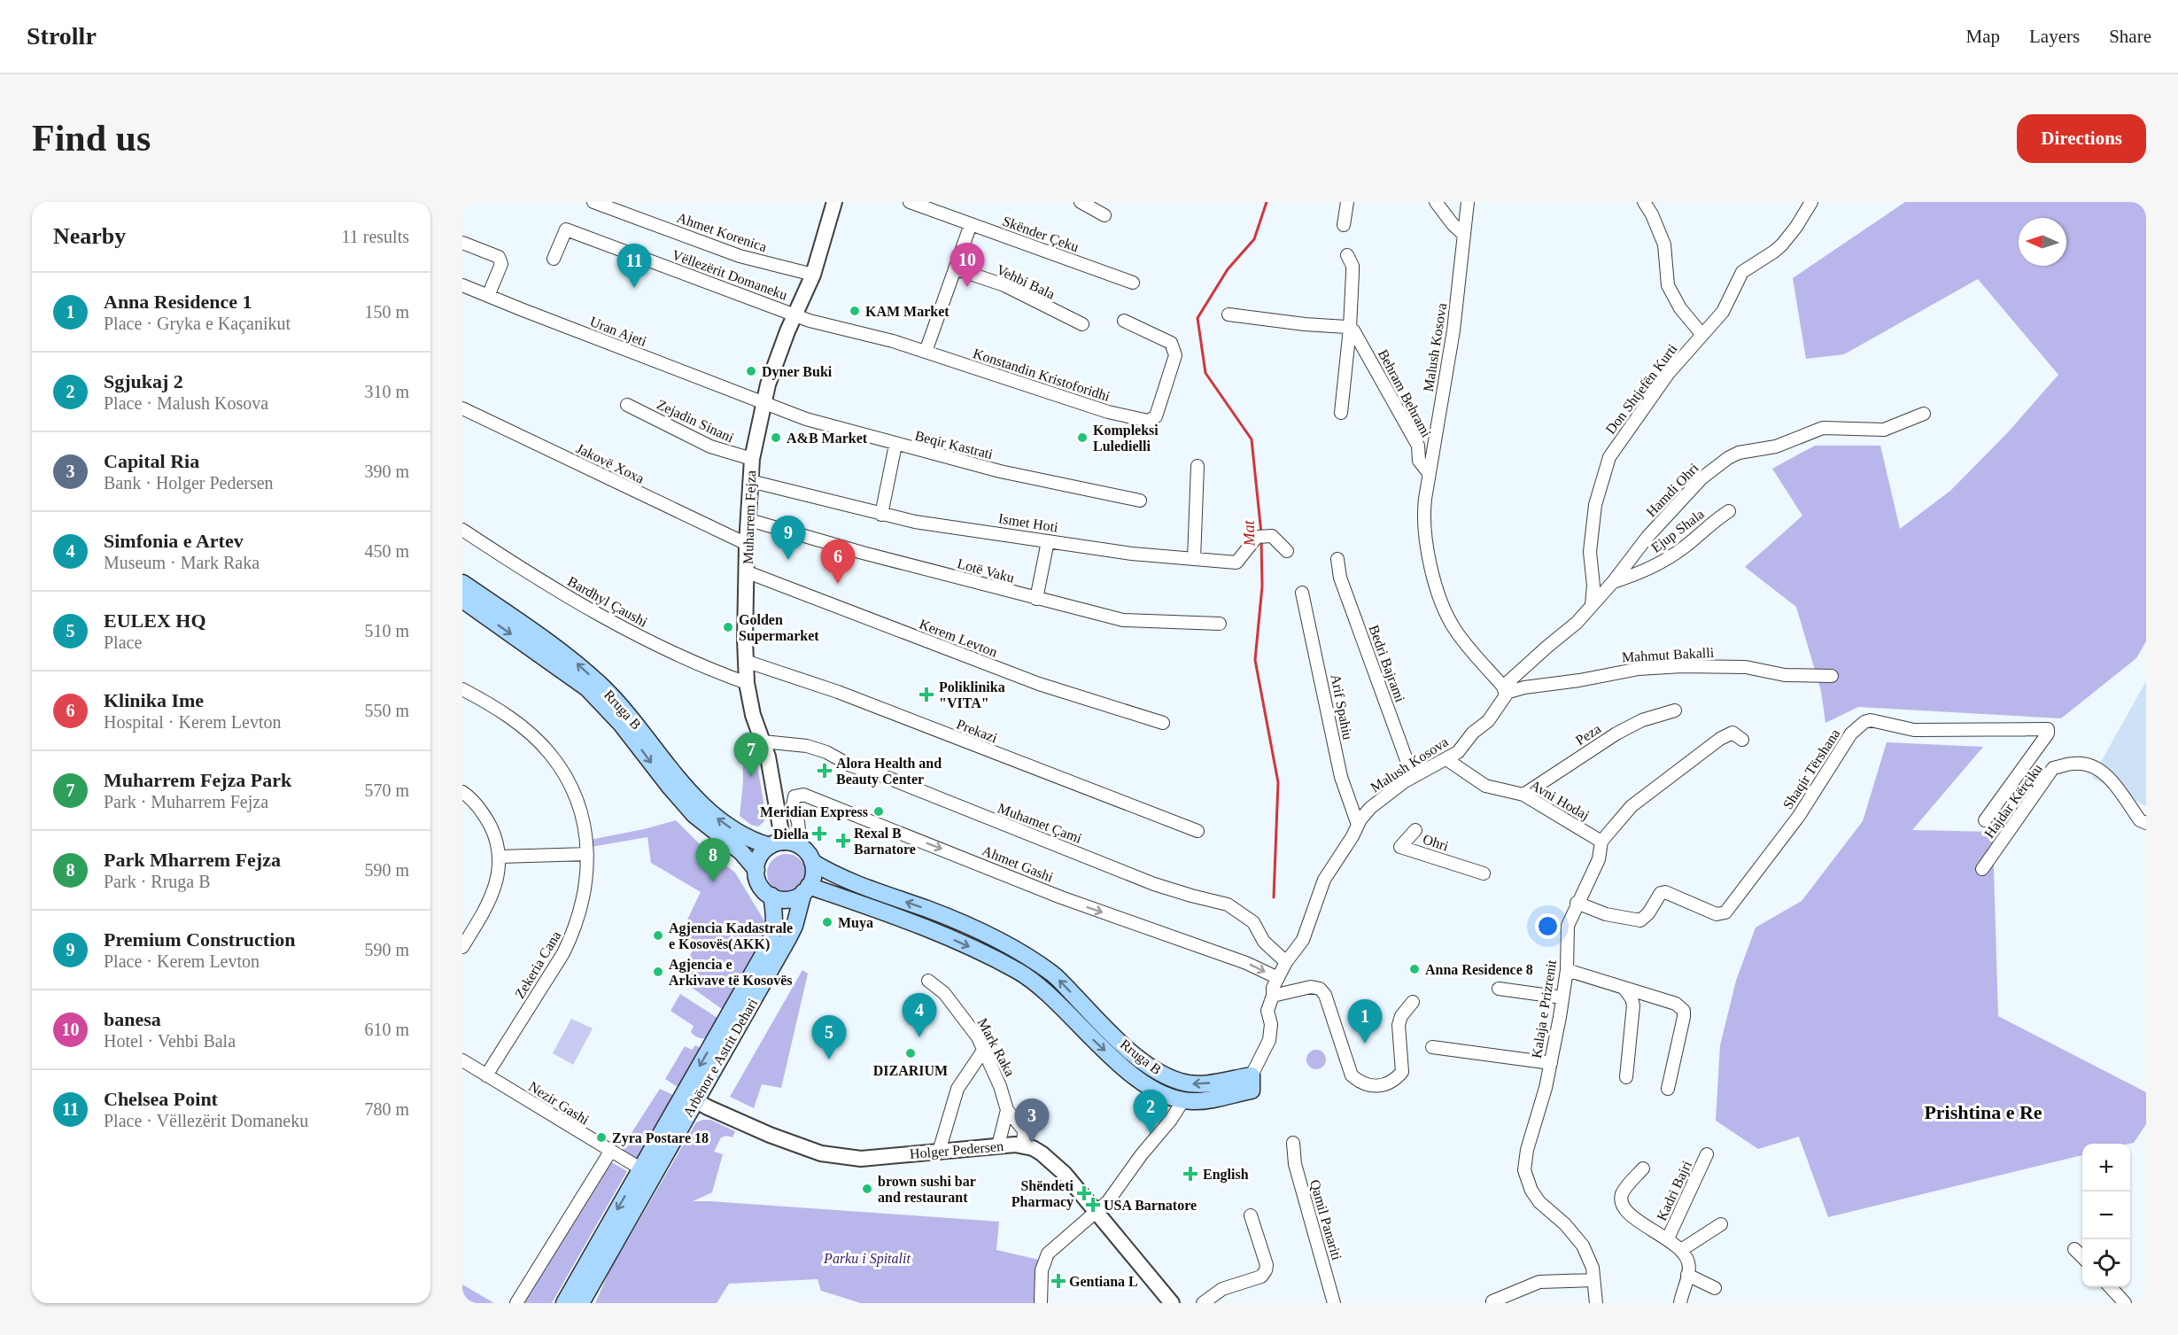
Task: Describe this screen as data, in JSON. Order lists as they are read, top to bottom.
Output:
{
  "streets": {
    "main road": ["Rruga B", "Arbënor e Astrit Dehari"],
    "street": [
      "Ahmet Korenica",
      "Skënder Çeku",
      "Vëllezërit Domaneku",
      "Vehbi Bala",
      "Uran Ajeti",
      "Malush Kosova",
      "Konstandin Kristoforidhi",
      "Don Shtjefën Kurti",
      "Behram Behrami",
      "Zejadin Sinani",
      "Beqir Kastrati",
      "Jakovë Xoxa",
      "Hamdi Ohri",
      "Muharrem Fejza",
      "Ismet Hoti",
      "Ejup Shala",
      "Lotë Vaku",
      "Bardhyl Çaushi",
      "Kerem Levton",
      "Mahmut Bakalli",
      "Bedri Bajrami",
      "Arif Spahiu",
      "Prekazi",
      "Peza",
      "Shaqir Tërshana",
      "Avni Hodaj",
      "Hajdar Kërçiku",
      "Muhamet Çami",
      "Ohri",
      "Ahmet Gashi",
      "Zekeria Cana",
      "Kalaja e Prizrenit",
      "Mark Raka",
      "Nezir Gashi",
      "Holger Pedersen",
      "Kadri Bajri",
      "Qamil Panariti"
    ]
  },
  "crossings": [
    ["Ahmet Korenica", "Muharrem Fejza"],
    ["Vëllezërit Domaneku", "Konstandin Kristoforidhi"],
    ["Vëllezërit Domaneku", "Muharrem Fejza"],
    ["Uran Ajeti", "Beqir Kastrati"],
    ["Uran Ajeti", "Muharrem Fejza"],
    ["Malush Kosova", "Behram Behrami"],
    ["Malush Kosova", "Mahmut Bakalli"],
    ["Malush Kosova", "Bedri Bajrami"],
    ["Malush Kosova", "Arif Spahiu"],
    ["Malush Kosova", "Rruga B"],
    ["Malush Kosova", "Avni Hodaj"],
    ["Malush Kosova", "Muhamet Çami"],
    ["Malush Kosova", "Ahmet Gashi"],
    ["Konstandin Kristoforidhi", "Muharrem Fejza"],
    ["Zejadin Sinani", "Muharrem Fejza"],
    ["Beqir Kastrati", "Muharrem Fejza"],
    ["Jakovë Xoxa", "Muharrem Fejza"],
    ["Hamdi Ohri", "Ejup Shala"],
    ["Muharrem Fejza", "Ismet Hoti"],
    ["Muharrem Fejza", "Lotë Vaku"],
    ["Muharrem Fejza", "Bardhyl Çaushi"],
    ["Muharrem Fejza", "Kerem Levton"],
    ["Muharrem Fejza", "Rruga B"],
    ["Muharrem Fejza", "Prekazi"],
    ["Muharrem Fejza", "Muhamet Çami"],
    ["Muharrem Fejza", "Ahmet Gashi"],
    ["Muharrem Fejza", "Arbënor e Astrit Dehari"],
    ["Rruga B", "Ahmet Gashi"],
    ["Rruga B", "Arbënor e Astrit Dehari"],
    ["Peza", "Avni Hodaj"],
    ["Shaqir Tërshana", "Kalaja e Prizrenit"],
    ["Avni Hodaj", "Kalaja e Prizrenit"],
    ["Ahmet Gashi", "Arbënor e Astrit Dehari"],
    ["Zekeria Cana", "Nezir Gashi"],
    ["Mark Raka", "Holger Pedersen"],
    ["Arbënor e Astrit Dehari", "Nezir Gashi"],
    ["Arbënor e Astrit Dehari", "Holger Pedersen"]
  ],
  "one_way": ["Ahmet Gashi"],
  "districts": ["Prishtina e Re"],
  "water": ["Mat"],
  "parks": ["Parku i Spitalit"],
  "places": {
    "other": [
      "KAM Market",
      "Dyner Buki",
      "A&B Market",
      "Kompleksi Luledielli",
      "Golden Supermarket",
      "Meridian Express",
      "Muya",
      "Agjencia Kadastrale e Kosovës(AKK)",
      "Anna Residence 8",
      "Agjencia e Arkivave të Kosovës",
      "DIZARIUM",
      "Zyra Postare 18",
      "brown sushi bar and restaurant"
    ],
    "health": [
      "Poliklinika \"VITA\"",
      "Alora Health and Beauty Center",
      "Diella",
      "Rexal B Barnatore",
      "English",
      "Shëndeti Pharmacy",
      "USA Barnatore",
      "Gentiana L"
    ]
  },
  "north": "left",
  "page": {
    "header": "Strollr",
    "nav": ["Map", "Layers", "Share"],
    "buttons": "Directions",
    "title": "Find us",
    "heading": ["Nearby", "11 results"],
    "pins": [
      "10",
      "11",
      "9",
      "6",
      "7",
      "8",
      "4",
      "1",
      "5",
      "2",
      "3"
    ],
    "list": [
      {
        "mark": "1",
        "name": "Anna Residence 1",
        "note": "Place · Gryka e Kaçanikut",
        "value": "150 m"
      },
      {
        "mark": "2",
        "name": "Sgjukaj 2",
        "note": "Place · Malush Kosova",
        "value": "310 m"
      },
      {
        "mark": "3",
        "name": "Capital Ria",
        "note": "Bank · Holger Pedersen",
        "value": "390 m"
      },
      {
        "mark": "4",
        "name": "Simfonia e Artev",
        "note": "Museum · Mark Raka",
        "value": "450 m"
      },
      {
        "mark": "5",
        "name": "EULEX HQ",
        "note": "Place",
        "value": "510 m"
      },
      {
        "mark": "6",
        "name": "Klinika Ime",
        "note": "Hospital · Kerem Levton",
        "value": "550 m"
      },
      {
        "mark": "7",
        "name": "Muharrem Fejza Park",
        "note": "Park · Muharrem Fejza",
        "value": "570 m"
      },
      {
        "mark": "8",
        "name": "Park Mharrem Fejza",
        "note": "Park · Rruga B",
        "value": "590 m"
      },
      {
        "mark": "9",
        "name": "Premium Construction",
        "note": "Place · Kerem Levton",
        "value": "590 m"
      },
      {
        "mark": "10",
        "name": "banesa",
        "note": "Hotel · Vehbi Bala",
        "value": "610 m"
      },
      {
        "mark": "11",
        "name": "Chelsea Point",
        "note": "Place · Vëllezërit Domaneku",
        "value": "780 m"
      }
    ],
    "map_buttons": ["+", "−"]
  }
}
